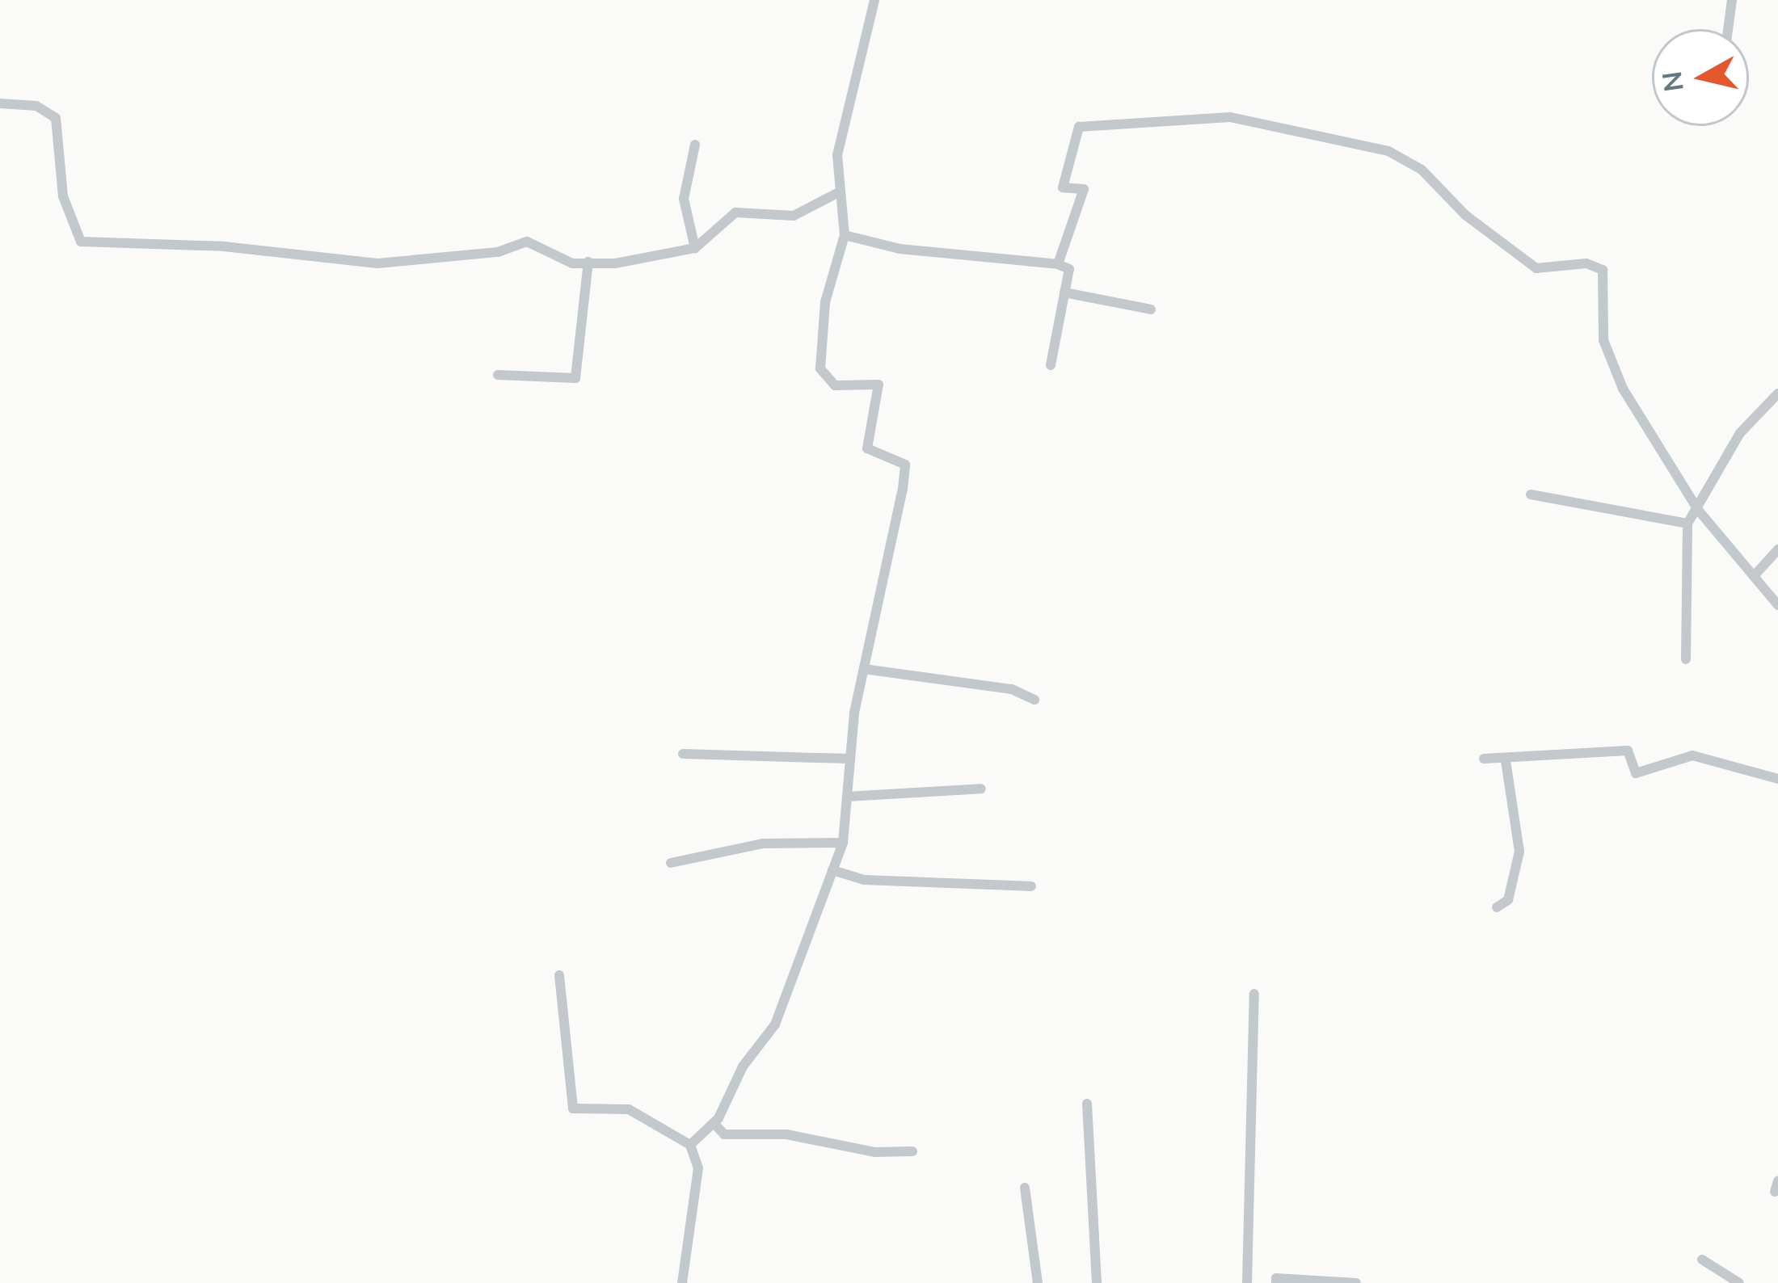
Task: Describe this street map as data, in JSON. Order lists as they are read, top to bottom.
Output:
{
  "north": "left"
}
